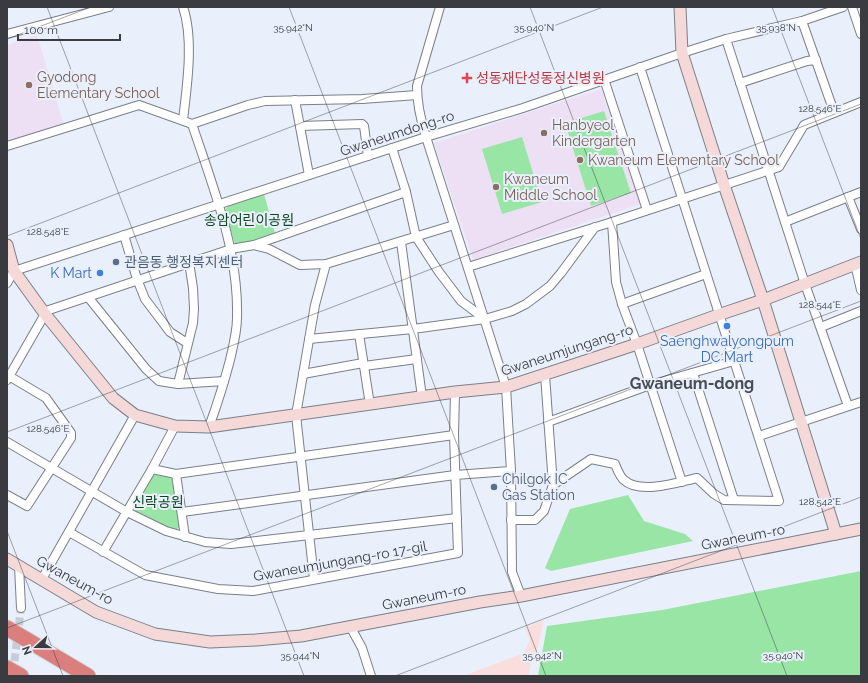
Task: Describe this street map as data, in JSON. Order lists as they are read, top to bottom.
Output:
{
  "streets": {
    "main road": ["Gwaneumjungang-ro", "Gwaneum-ro"],
    "street": ["Gwaneumdong-ro", "Gwaneumjungang-ro 17-gil"]
  },
  "crossings": [
    ["Gwaneumdong-ro", "Gwaneumjungang-ro"],
    ["Gwaneumjungang-ro", "Gwaneumjungang-ro 17-gil"]
  ],
  "districts": ["Gwaneum-dong"],
  "parks": ["송암어린이공원", "신락공원"],
  "places": {
    "health": ["성동재단성동정신병원"],
    "other": [
      "Gyodong Elementary School",
      "Hanbyeol Kindergarten",
      "Kwaneum Elementary School",
      "Kwaneum Middle School",
      "관음동 행정복지센터",
      "K Mart",
      "Saenghwalyongpum DC Mart",
      "Chilgok IC Gas Station"
    ]
  },
  "scale_bar": "100 m",
  "north": "left",
  "coordinates": [
    "35.942°N",
    "35.940°N",
    "35.938°N",
    "128.546°E",
    "128.548°E",
    "128.544°E",
    "128.542°E",
    "35.944°N"
  ]
}
